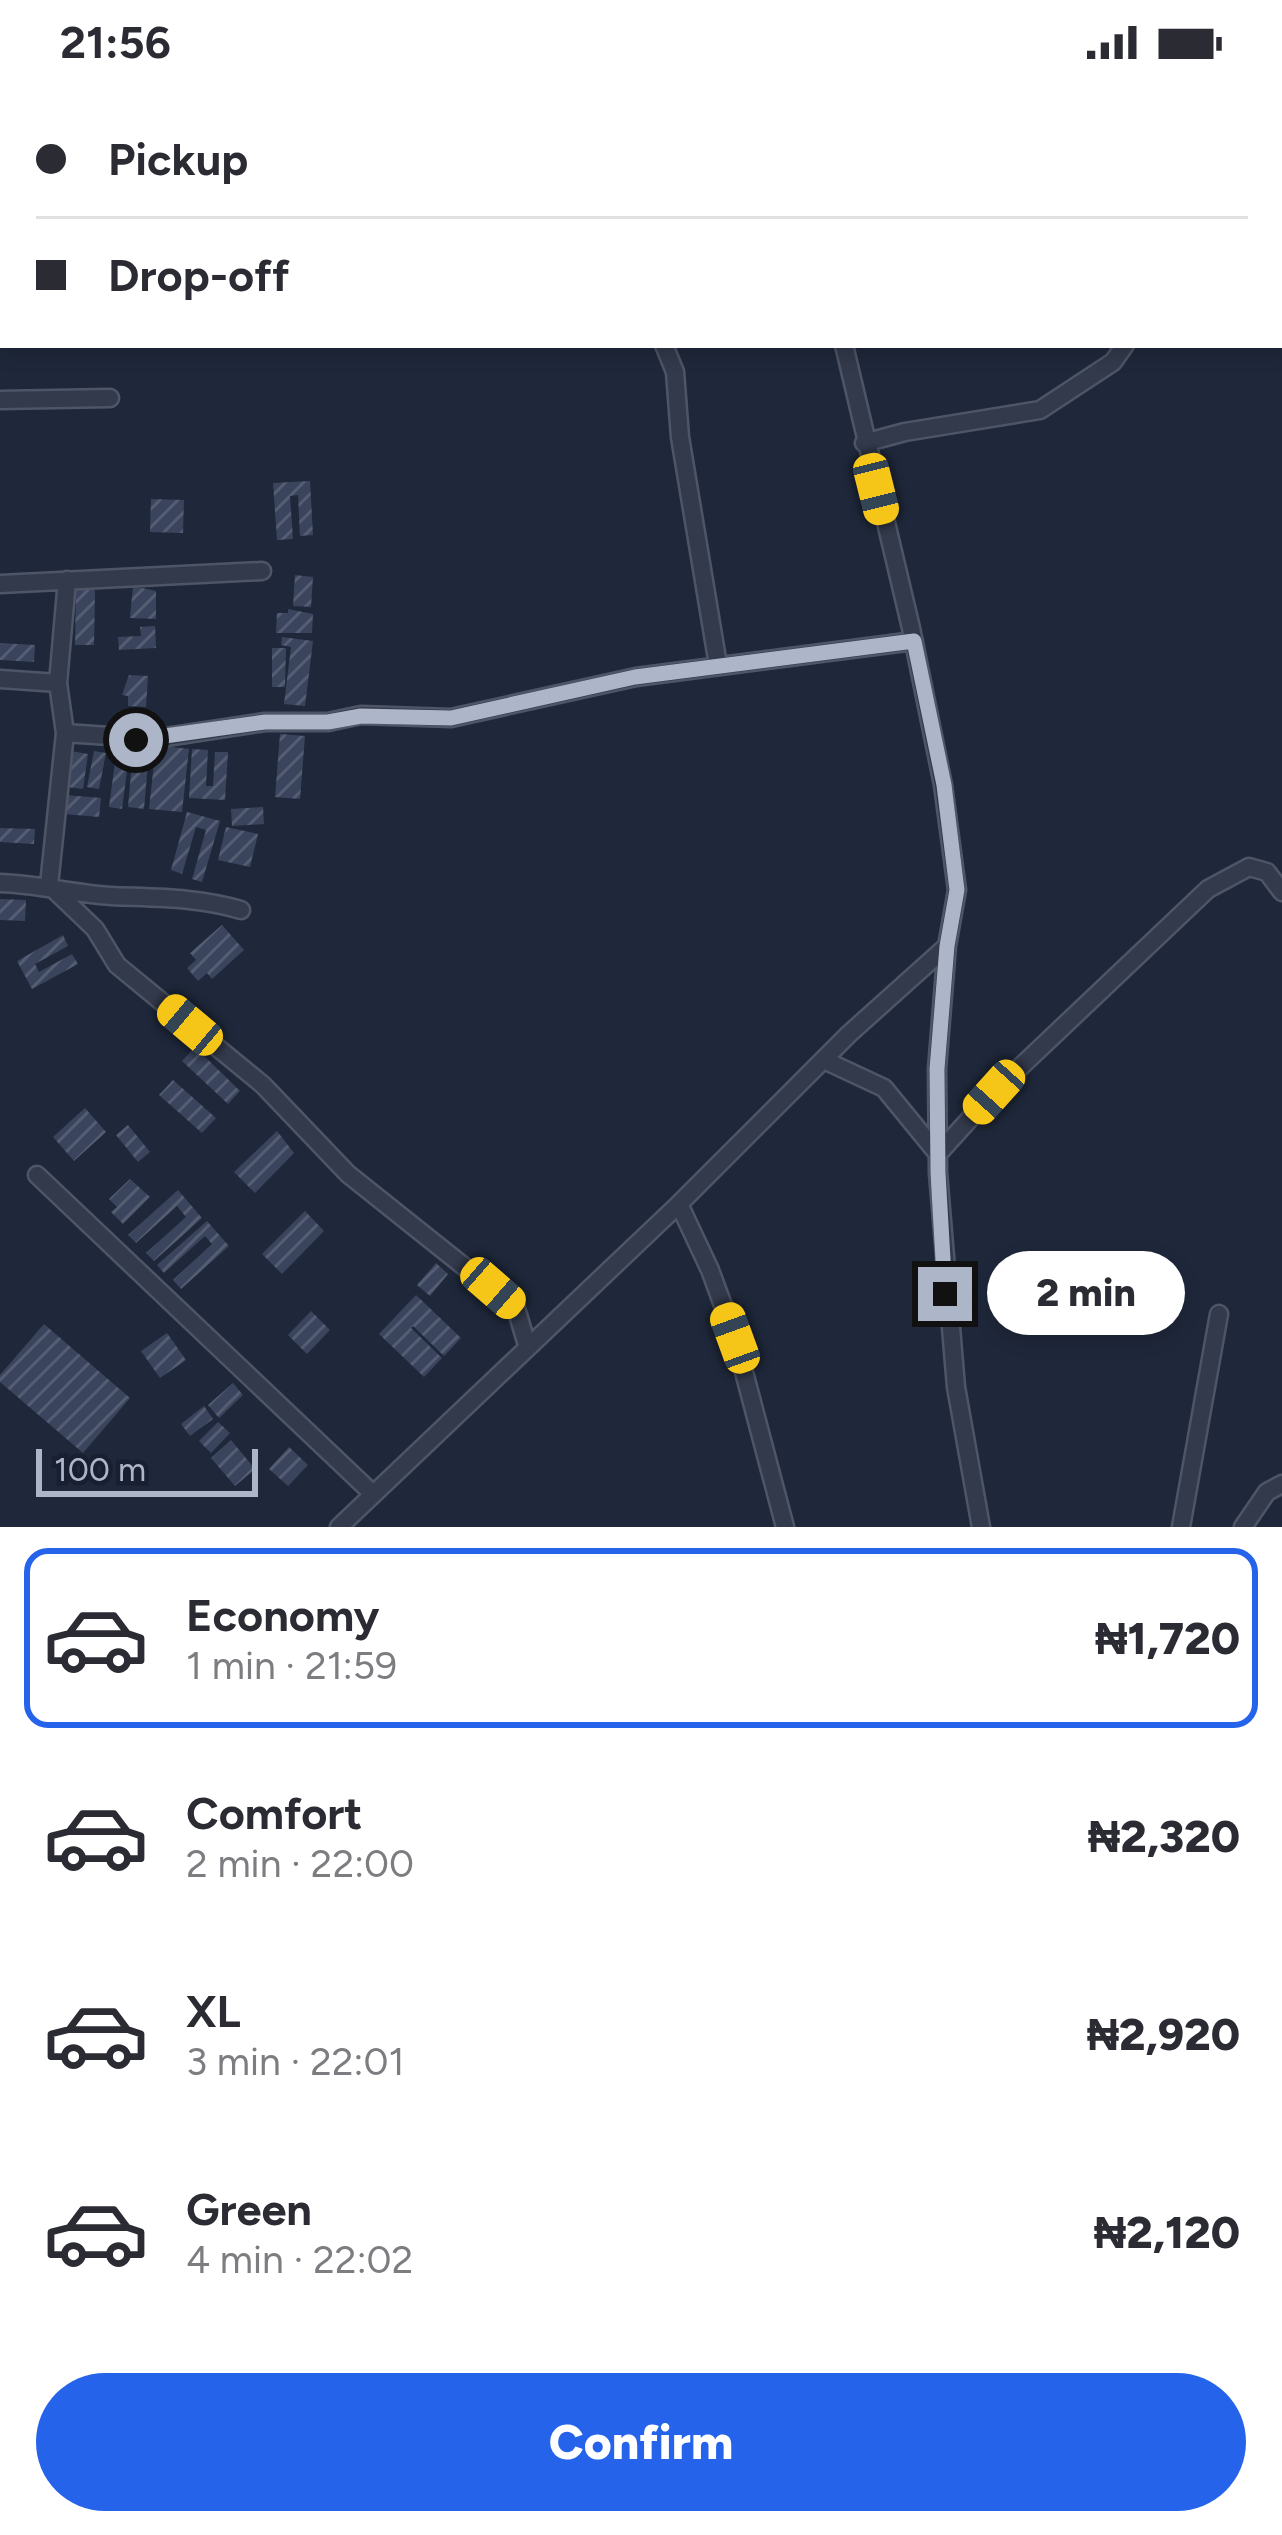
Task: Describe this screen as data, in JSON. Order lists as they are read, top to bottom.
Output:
{
  "scale_bar": "100 m",
  "page": {
    "status": "21:56",
    "banner": ["Pickup", "Drop-off"],
    "bubble": "2 min",
    "scale": "100 m",
    "list": [
      {
        "name": "Economy",
        "note": "1 min · 21:59",
        "value": "₦1,720"
      },
      {
        "name": "Comfort",
        "note": "2 min · 22:00",
        "value": "₦2,320"
      },
      {
        "name": "XL",
        "note": "3 min · 22:01",
        "value": "₦2,920"
      },
      {
        "name": "Green",
        "note": "4 min · 22:02",
        "value": "₦2,120"
      }
    ],
    "buttons": "Confirm"
  }
}
